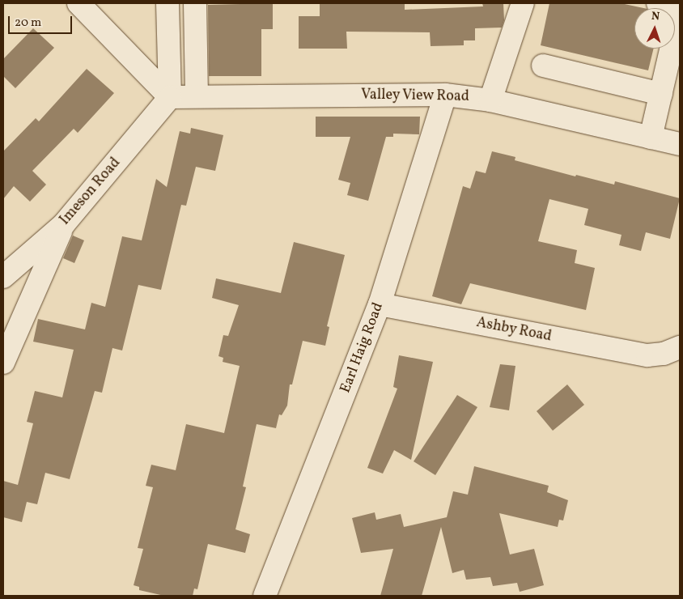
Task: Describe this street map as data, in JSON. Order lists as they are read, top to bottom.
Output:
{
  "streets": {
    "street": [
      "Valley View Road",
      "Imeson Road",
      "Ashby Road",
      "Earl Haig Road"
    ]
  },
  "crossings": [
    ["Valley View Road", "Imeson Road"],
    ["Valley View Road", "Earl Haig Road"],
    ["Ashby Road", "Earl Haig Road"]
  ],
  "scale_bar": "20 m",
  "north": "top"
}
